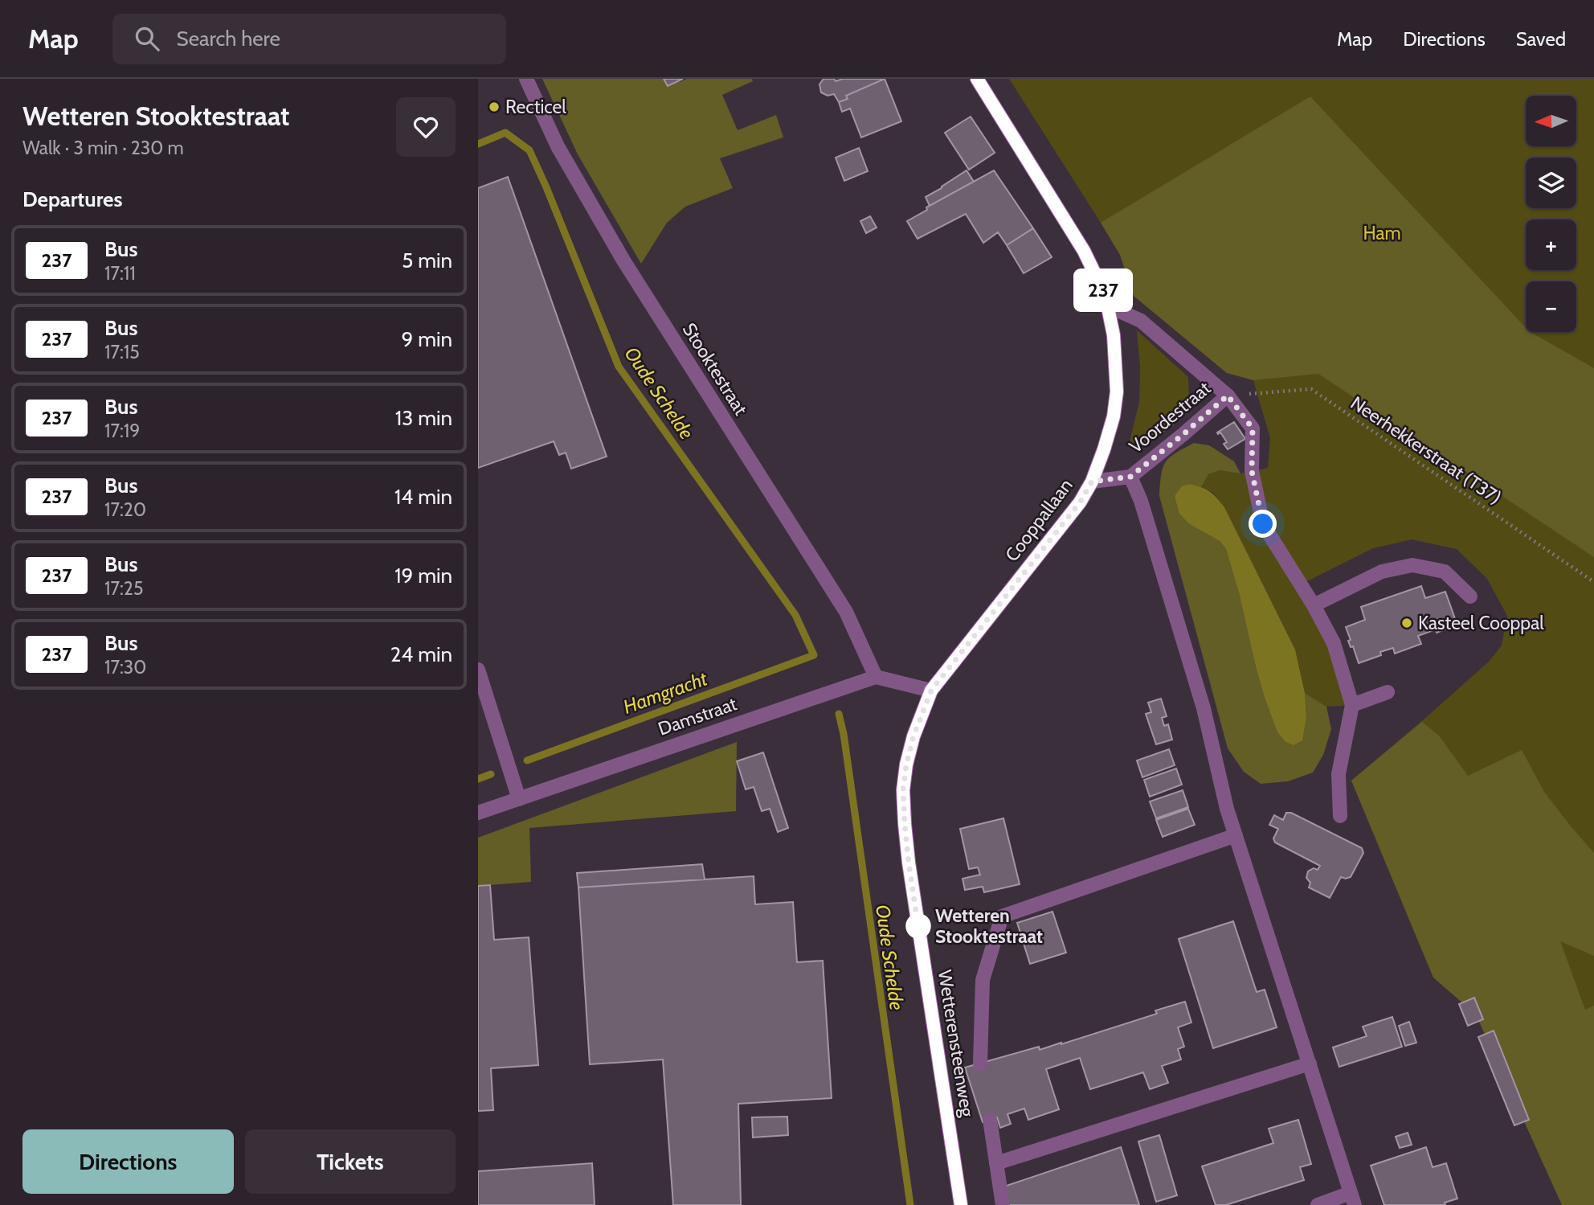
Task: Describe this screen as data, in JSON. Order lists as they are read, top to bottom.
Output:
{
  "streets": {
    "street": [
      "Stooktestraat",
      "Voordestraat",
      "Cooppallaan",
      "Damstraat",
      "Wetterensteenweg"
    ],
    "path": ["Neerhekkerstraat (T37)"]
  },
  "crossings": [
    ["Stooktestraat", "Damstraat"],
    ["Voordestraat", "Neerhekkerstraat (T37)"],
    ["Voordestraat", "Cooppallaan"],
    ["Cooppallaan", "Wetterensteenweg"]
  ],
  "water": ["Oude Schelde", "Hamgracht"],
  "parks": ["Ham"],
  "places": ["Recticel", "Kasteel Cooppal", "Wetteren Stooktestraat"],
  "lines": ["bus line 237"],
  "north": "left",
  "page": {
    "header": "Map",
    "search": "Search here",
    "nav": ["Map", "Directions", "Saved"],
    "heading": [
      ["Wetteren Stooktestraat", "Walk · 3 min · 230 m"],
      "Departures"
    ],
    "on_map": "237",
    "map_buttons": ["+", "−"],
    "list": [
      {
        "mark": "237",
        "name": "Bus",
        "note": "17:11",
        "value": "5 min"
      },
      {
        "mark": "237",
        "name": "Bus",
        "note": "17:15",
        "value": "9 min"
      },
      {
        "mark": "237",
        "name": "Bus",
        "note": "17:19",
        "value": "13 min"
      },
      {
        "mark": "237",
        "name": "Bus",
        "note": "17:20",
        "value": "14 min"
      },
      {
        "mark": "237",
        "name": "Bus",
        "note": "17:25",
        "value": "19 min"
      },
      {
        "mark": "237",
        "name": "Bus",
        "note": "17:30",
        "value": "24 min"
      }
    ],
    "buttons": ["Directions", "Tickets"]
  }
}
